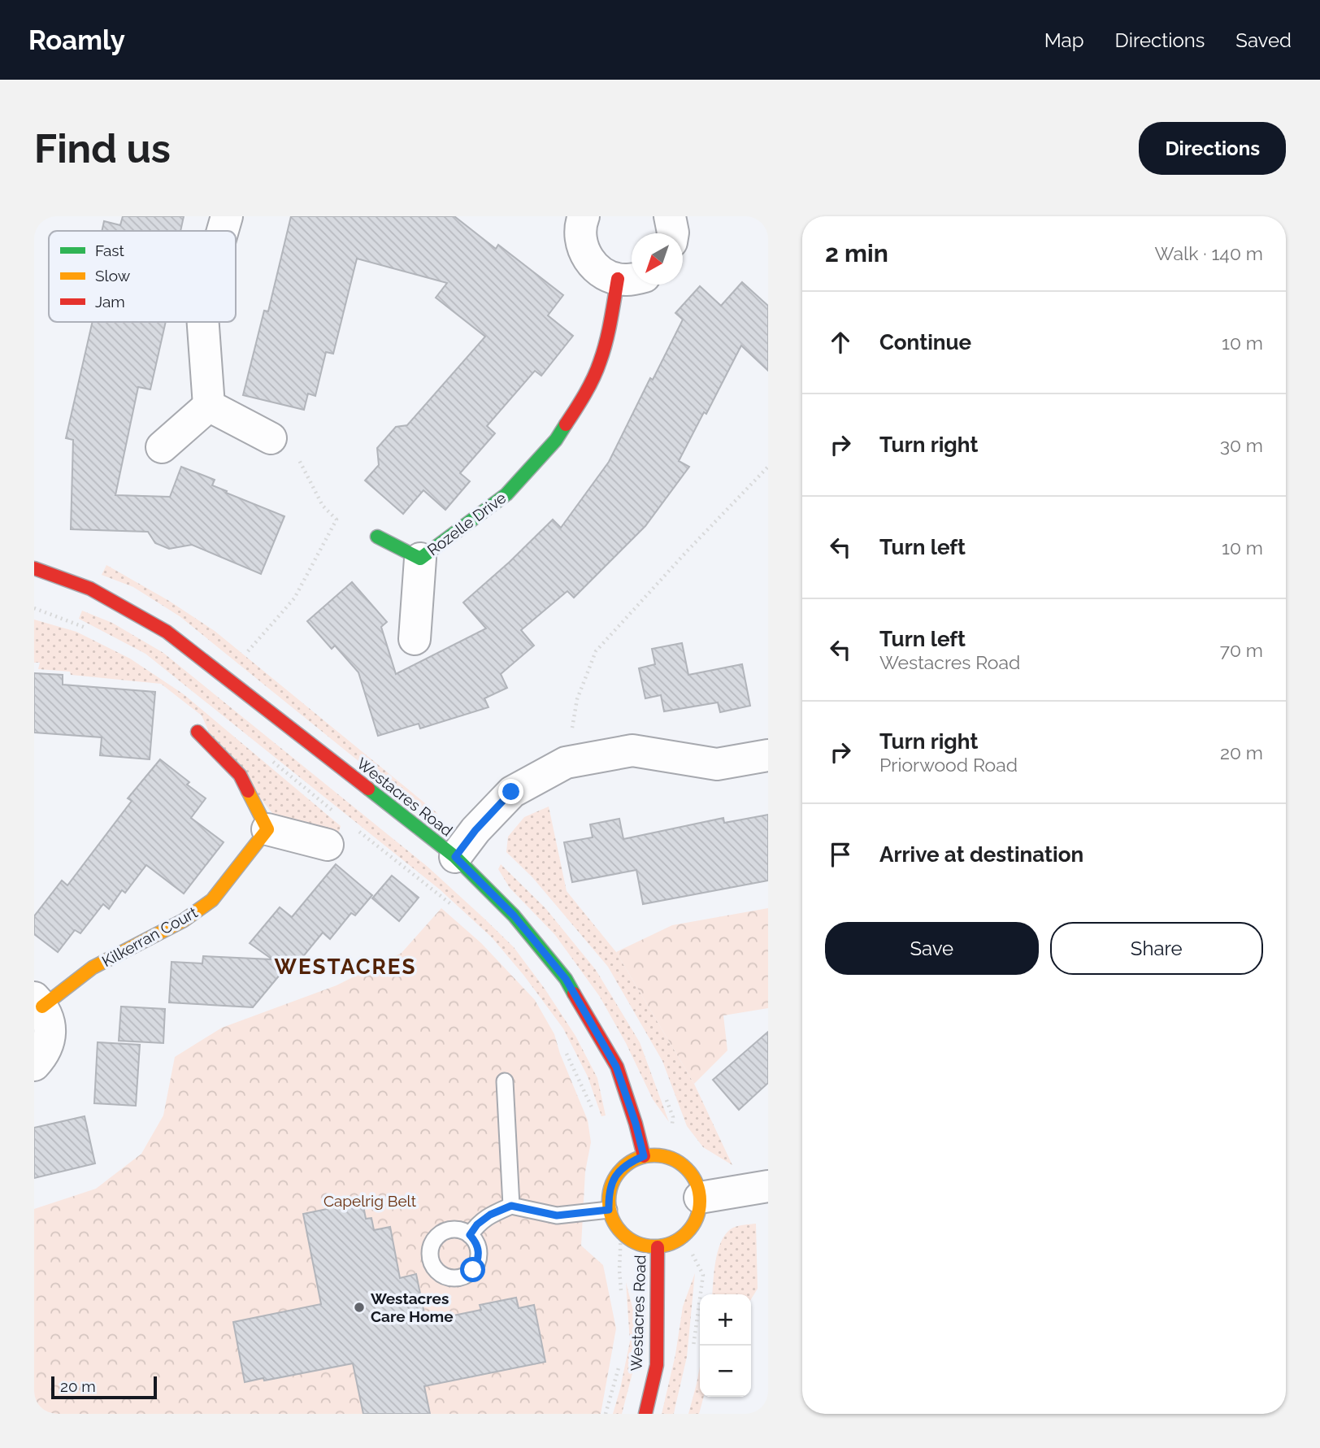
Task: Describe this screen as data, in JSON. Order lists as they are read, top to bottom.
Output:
{
  "streets": {
    "street": ["Rozelle Drive", "Westacres Road", "Kilkerran Court"]
  },
  "districts": ["WESTACRES"],
  "parks": ["Capelrig Belt"],
  "places": ["Westacres Care Home"],
  "legend": ["Fast", "Slow", "Jam"],
  "scale_bar": "20 m",
  "north": "bottom left",
  "page": {
    "header": "Roamly",
    "nav": ["Map", "Directions", "Saved"],
    "buttons": [
      "Directions",
      ["Save", "Share"]
    ],
    "title": "Find us",
    "heading": ["2 min", "Walk · 140 m"],
    "list": [
      ["Continue", "10 m"],
      ["Turn right", "30 m"],
      ["Turn left", "10 m"],
      ["Turn left", "Westacres Road", "70 m"],
      ["Turn right", "Priorwood Road", "20 m"],
      "Arrive at destination"
    ],
    "map_buttons": ["+", "−"],
    "scale": "20 m"
  }
}
